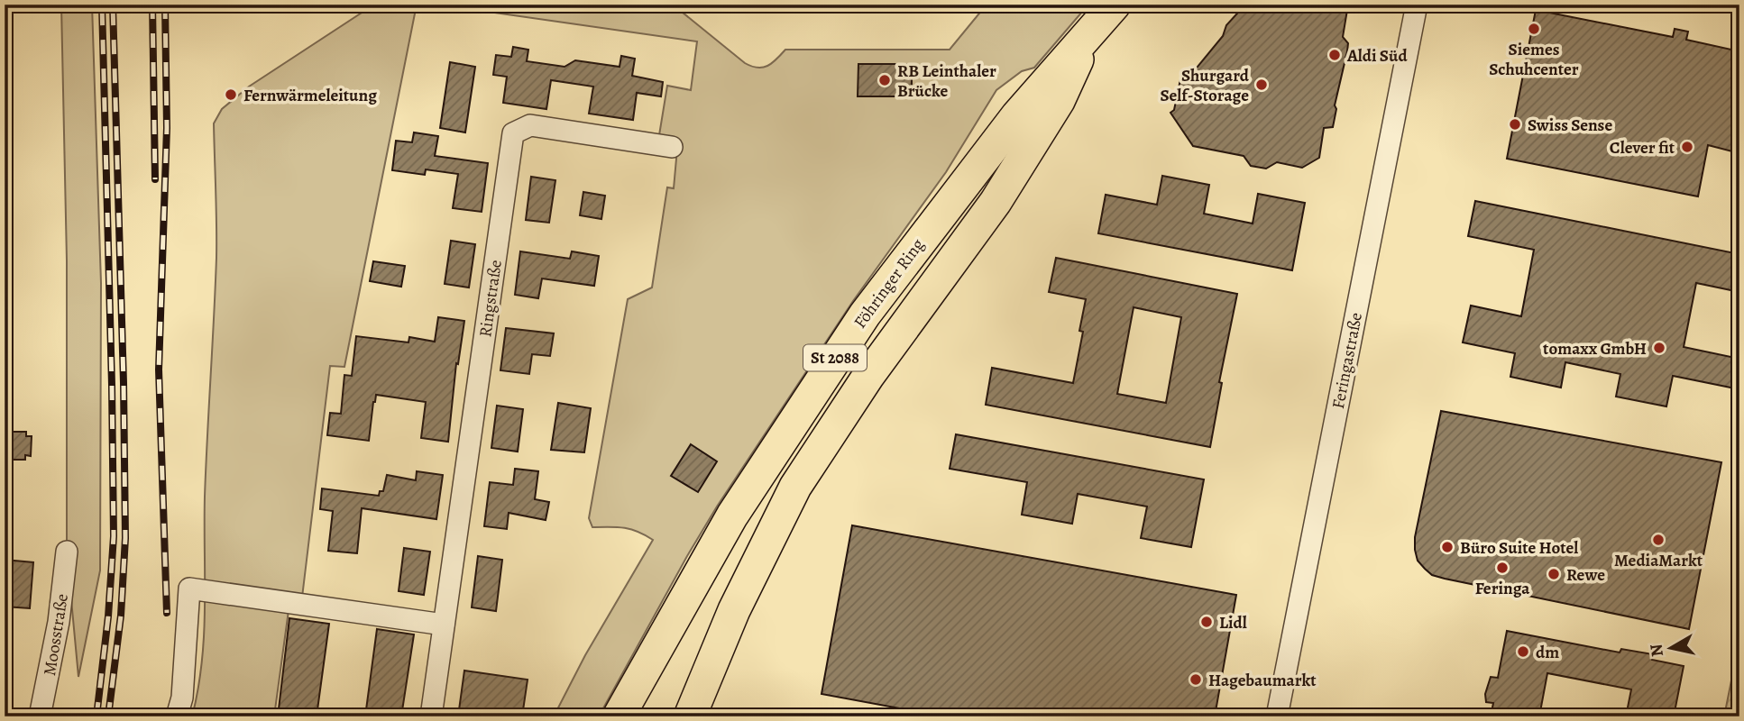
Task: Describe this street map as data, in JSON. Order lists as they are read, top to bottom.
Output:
{
  "streets": {
    "highway": ["Föhringer Ring", "St 2088"],
    "street": ["Ringstraße", "Feringastraße", "Moosstraße"]
  },
  "places": [
    "Siemes Schuhcenter",
    "Aldi Süd",
    "RB Leinthaler Brücke",
    "Shurgard Self-Storage",
    "Fernwärmeleitung",
    "Swiss Sense",
    "Clever fit",
    "tomaxx GmbH",
    "MediaMarkt",
    "Büro Suite Hotel",
    "Feringa",
    "Rewe",
    "Lidl",
    "dm",
    "Hagebaumarkt"
  ],
  "north": "left"
}
